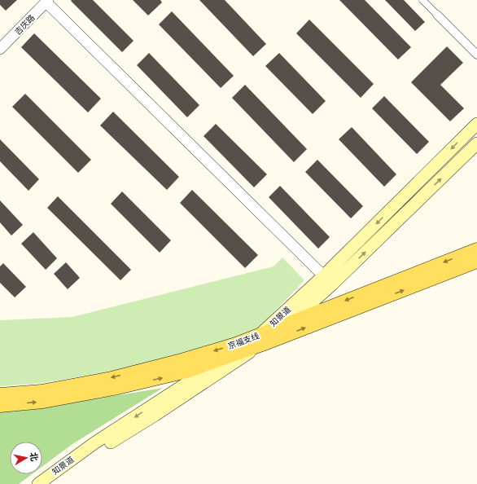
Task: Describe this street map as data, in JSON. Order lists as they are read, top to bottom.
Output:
{
  "streets": {
    "main road": ["知景道", "京福支线"],
    "street": ["吉庆路"]
  },
  "crossings": [
    ["知景道", "京福支线"]
  ],
  "north": "right"
}
